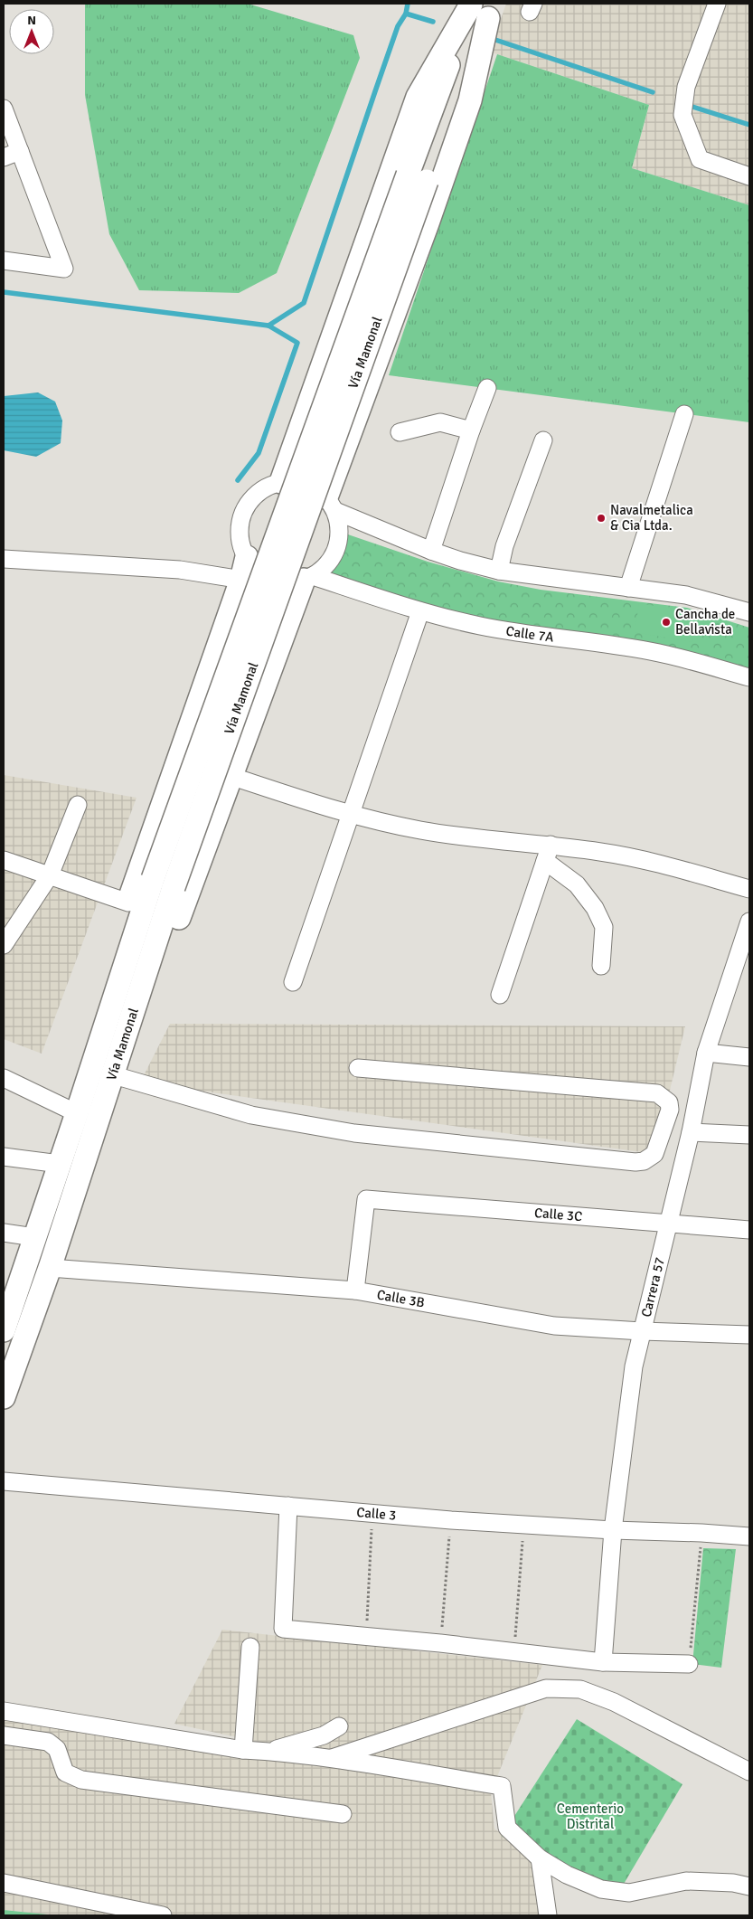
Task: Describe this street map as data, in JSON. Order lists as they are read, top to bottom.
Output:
{
  "streets": {
    "main road": ["Vía Mamonal"],
    "street": [
      "Calle 7A",
      "Calle 3C",
      "Carrera 57",
      "Calle 3B",
      "Calle 3"
    ]
  },
  "crossings": [
    ["Vía Mamonal", "Calle 3B"],
    ["Calle 3C", "Carrera 57"],
    ["Calle 3C", "Calle 3B"],
    ["Carrera 57", "Calle 3B"],
    ["Carrera 57", "Calle 3"]
  ],
  "parks": ["Cementerio Distrital"],
  "places": ["Navalmetalica & Cia Ltda.", "Cancha de Bellavista"],
  "north": "top"
}
